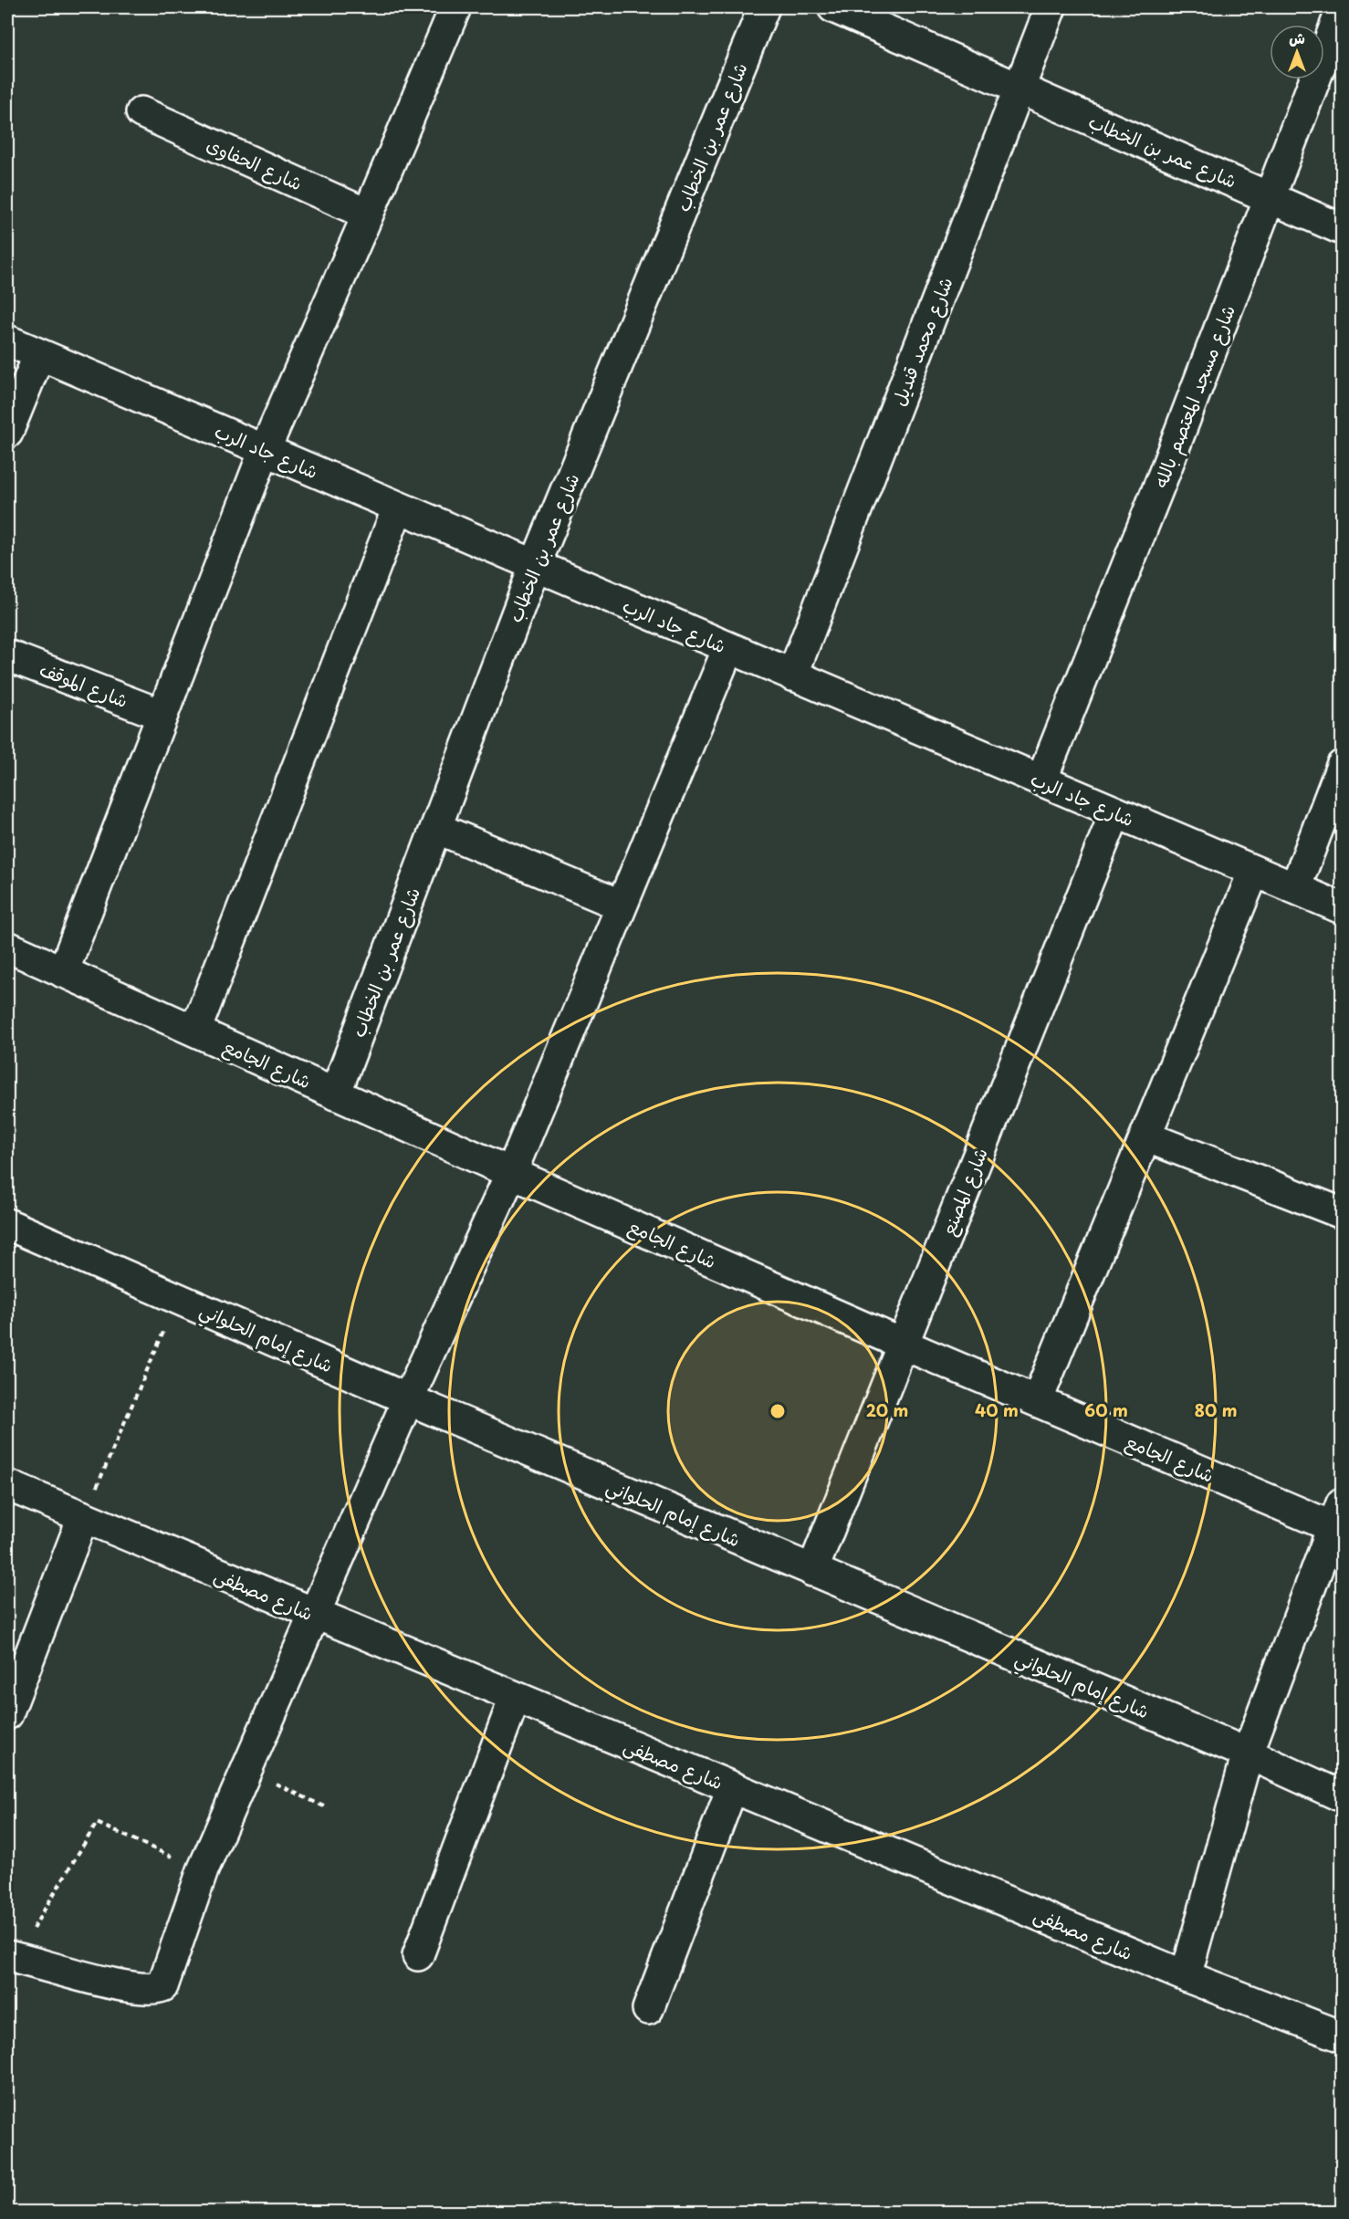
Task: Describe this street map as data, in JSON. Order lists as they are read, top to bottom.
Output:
{
  "streets": {
    "street": [
      "شارع عمر بن الخطاب",
      "شارع الحفاوى",
      "شارع محمد قنديل",
      "شارع مسجد المعتصم بالله",
      "شارع جاد الرب",
      "شارع الموقف",
      "شارع الجامع",
      "شارع المصنع",
      "شارع إمام الحلواني",
      "شارع مصطفى"
    ]
  },
  "crossings": [
    ["شارع عمر بن الخطاب", "شارع محمد قنديل"],
    ["شارع عمر بن الخطاب", "شارع مسجد المعتصم بالله"],
    ["شارع عمر بن الخطاب", "شارع جاد الرب"],
    ["شارع عمر بن الخطاب", "شارع الجامع"],
    ["شارع محمد قنديل", "شارع جاد الرب"],
    ["شارع مسجد المعتصم بالله", "شارع جاد الرب"],
    ["شارع جاد الرب", "شارع المصنع"],
    ["شارع الجامع", "شارع المصنع"],
    ["شارع المصنع", "شارع إمام الحلواني"]
  ],
  "north": "top",
  "rings": [
    "20 m",
    "40 m",
    "60 m",
    "80 m"
  ]
}
